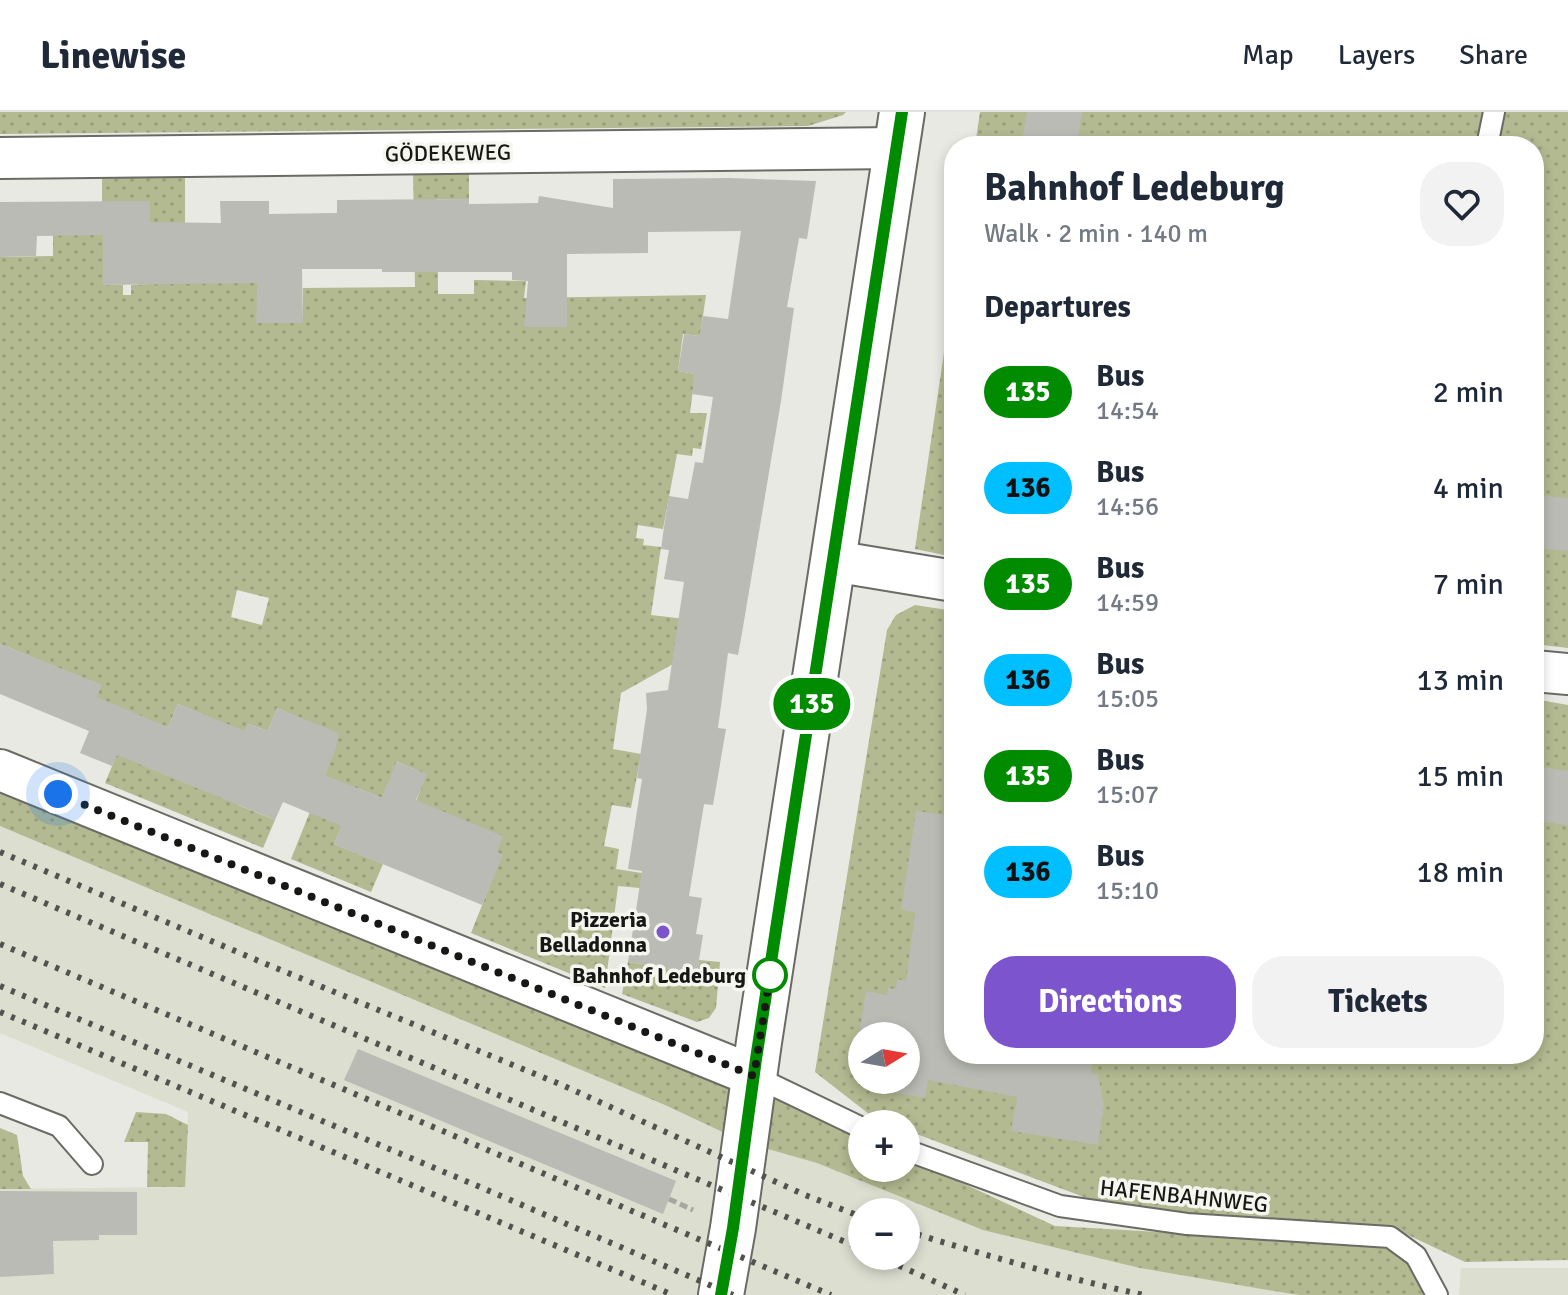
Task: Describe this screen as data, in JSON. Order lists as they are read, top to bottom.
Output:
{
  "streets": {
    "street": ["GÖDEKEWEG"],
    "lane": ["HAFENBAHNWEG"]
  },
  "places": ["Pizzeria Belladonna", "Bahnhof Ledeburg"],
  "lines": ["bus line 135"],
  "north": "right",
  "page": {
    "header": "Linewise",
    "nav": ["Map", "Layers", "Share"],
    "on_map": "135",
    "heading": [
      ["Bahnhof Ledeburg", "Walk · 2 min · 140 m"],
      "Departures"
    ],
    "list": [
      {
        "mark": "135",
        "name": "Bus",
        "note": "14:54",
        "value": "2 min"
      },
      {
        "mark": "136",
        "name": "Bus",
        "note": "14:56",
        "value": "4 min"
      },
      {
        "mark": "135",
        "name": "Bus",
        "note": "14:59",
        "value": "7 min"
      },
      {
        "mark": "136",
        "name": "Bus",
        "note": "15:05",
        "value": "13 min"
      },
      {
        "mark": "135",
        "name": "Bus",
        "note": "15:07",
        "value": "15 min"
      },
      {
        "mark": "136",
        "name": "Bus",
        "note": "15:10",
        "value": "18 min"
      }
    ],
    "buttons": ["Directions", "Tickets"],
    "map_buttons": ["+", "−"]
  }
}
